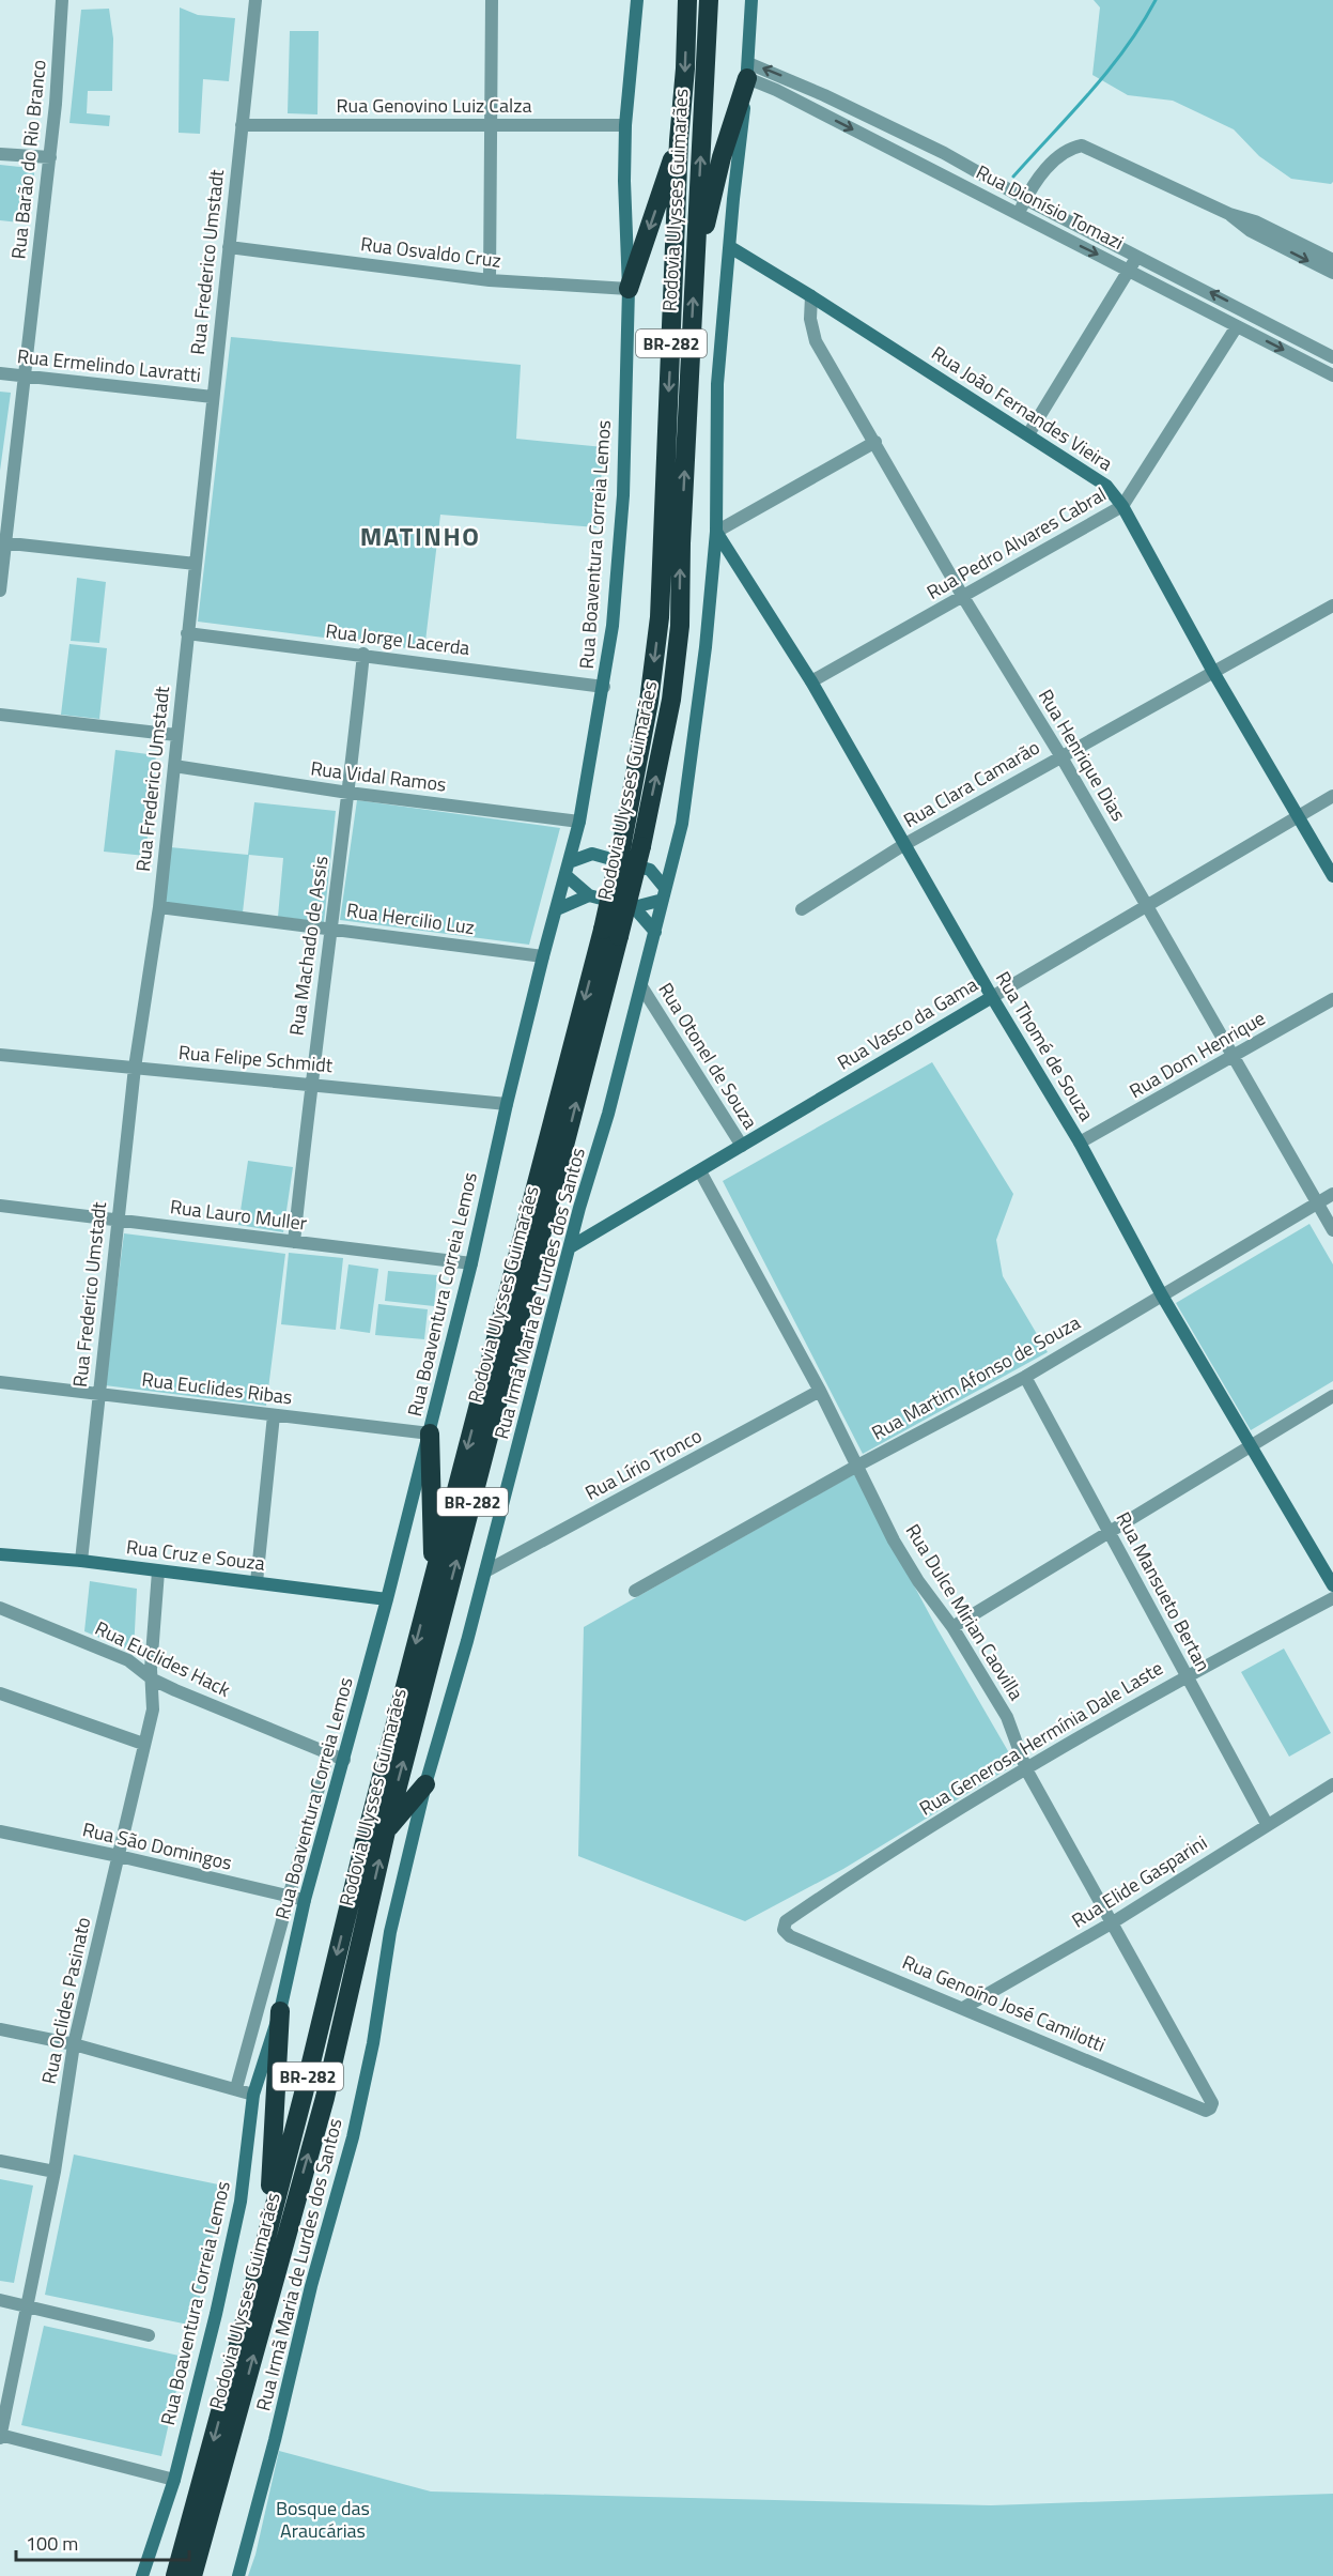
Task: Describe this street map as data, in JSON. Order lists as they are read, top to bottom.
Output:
{
  "streets": {
    "highway": ["Rodovia Ulysses Guimarães", "BR-282"],
    "street": [
      "Rua Genovino Luiz Calza",
      "Rua Barão do Rio Branco",
      "Rua Dionísio Tomazi",
      "Rua Osvaldo Cruz",
      "Rua Frederico Umstadt",
      "Rua Ermelindo Lavratti",
      "Rua João Fernandes Vieira",
      "Rua Pedro Alvares Cabral",
      "Rua Boaventura Correia Lemos",
      "Rua Jorge Lacerda",
      "Rua Henrique Dias",
      "Rua Vidal Ramos",
      "Rua Clara Camarão",
      "Rua Hercilio Luz",
      "Rua Machado de Assis",
      "Rua Vasco da Gama",
      "Rua Thomé de Souza",
      "Rua Dom Henrique",
      "Rua Otonel de Souza",
      "Rua Felipe Schmidt",
      "Rua Lauro Muller",
      "Rua Irmã Maria de Lurdes dos Santos",
      "Rua Martim Afonso de Souza",
      "Rua Euclides Ribas",
      "Rua Lírio Tronco",
      "Rua Cruz e Souza",
      "Rua Mansueto Bertan",
      "Rua Dulce Mirian Caovilla",
      "Rua Euclides Hack",
      "Rua Generosa Hermínia Dale Laste",
      "Rua São Domingos",
      "Rua Elide Gasparini",
      "Rua Oclides Pasinato",
      "Rua Genoíno José Camilotti"
    ]
  },
  "crossings": [
    ["Rua Genovino Luiz Calza", "Rua Frederico Umstadt"],
    ["Rua Genovino Luiz Calza", "Rua Boaventura Correia Lemos"],
    ["Rua Barão do Rio Branco", "Rua Ermelindo Lavratti"],
    ["Rua Dionísio Tomazi", "Rua Pedro Alvares Cabral"],
    ["Rua Dionísio Tomazi", "Rua Irmã Maria de Lurdes dos Santos"],
    ["Rua Osvaldo Cruz", "Rua Frederico Umstadt"],
    ["Rua Osvaldo Cruz", "Rua Boaventura Correia Lemos"],
    ["Rua Frederico Umstadt", "Rua Ermelindo Lavratti"],
    ["Rua Frederico Umstadt", "Rua Jorge Lacerda"],
    ["Rua Frederico Umstadt", "Rua Vidal Ramos"],
    ["Rua Frederico Umstadt", "Rua Hercilio Luz"],
    ["Rua Frederico Umstadt", "Rua Felipe Schmidt"],
    ["Rua Frederico Umstadt", "Rua Lauro Muller"],
    ["Rua Frederico Umstadt", "Rua Euclides Ribas"],
    ["Rua Frederico Umstadt", "Rua Cruz e Souza"],
    ["Rua João Fernandes Vieira", "Rua Pedro Alvares Cabral"],
    ["Rua João Fernandes Vieira", "Rua Henrique Dias"],
    ["Rua João Fernandes Vieira", "Rua Clara Camarão"],
    ["Rua João Fernandes Vieira", "Rua Vasco da Gama"],
    ["Rua João Fernandes Vieira", "Rua Irmã Maria de Lurdes dos Santos"],
    ["Rua Pedro Alvares Cabral", "Rua Henrique Dias"],
    ["Rua Pedro Alvares Cabral", "Rua Thomé de Souza"],
    ["Rua Boaventura Correia Lemos", "Rua Jorge Lacerda"],
    ["Rua Boaventura Correia Lemos", "Rua Vidal Ramos"],
    ["Rua Boaventura Correia Lemos", "Rua Hercilio Luz"],
    ["Rua Boaventura Correia Lemos", "Rua Felipe Schmidt"],
    ["Rua Boaventura Correia Lemos", "Rua Lauro Muller"],
    ["Rua Boaventura Correia Lemos", "Rua Euclides Ribas"],
    ["Rua Boaventura Correia Lemos", "Rua Cruz e Souza"],
    ["Rua Boaventura Correia Lemos", "Rua Euclides Hack"],
    ["Rua Boaventura Correia Lemos", "Rua São Domingos"],
    ["Rua Jorge Lacerda", "Rua Machado de Assis"],
    ["Rua Henrique Dias", "Rua Clara Camarão"],
    ["Rua Henrique Dias", "Rua Vasco da Gama"],
    ["Rua Henrique Dias", "Rua Dom Henrique"],
    ["Rua Henrique Dias", "Rua Martim Afonso de Souza"],
    ["Rua Vidal Ramos", "Rua Machado de Assis"],
    ["Rua Clara Camarão", "Rua Thomé de Souza"],
    ["Rua Hercilio Luz", "Rua Machado de Assis"],
    ["Rua Machado de Assis", "Rua Felipe Schmidt"],
    ["Rua Machado de Assis", "Rua Lauro Muller"],
    ["Rua Vasco da Gama", "Rua Thomé de Souza"],
    ["Rua Vasco da Gama", "Rua Otonel de Souza"],
    ["Rua Vasco da Gama", "Rua Irmã Maria de Lurdes dos Santos"],
    ["Rua Vasco da Gama", "Rua Dulce Mirian Caovilla"],
    ["Rua Thomé de Souza", "Rua Dom Henrique"],
    ["Rua Thomé de Souza", "Rua Irmã Maria de Lurdes dos Santos"],
    ["Rua Thomé de Souza", "Rua Martim Afonso de Souza"],
    ["Rua Otonel de Souza", "Rua Irmã Maria de Lurdes dos Santos"],
    ["Rua Irmã Maria de Lurdes dos Santos", "Rua Lírio Tronco"],
    ["Rua Martim Afonso de Souza", "Rua Mansueto Bertan"],
    ["Rua Martim Afonso de Souza", "Rua Dulce Mirian Caovilla"],
    ["Rua Lírio Tronco", "Rua Dulce Mirian Caovilla"],
    ["Rua Cruz e Souza", "Rua Oclides Pasinato"],
    ["Rua Mansueto Bertan", "Rua Generosa Hermínia Dale Laste"],
    ["Rua Mansueto Bertan", "Rua Elide Gasparini"],
    ["Rua Dulce Mirian Caovilla", "Rua Generosa Hermínia Dale Laste"],
    ["Rua Dulce Mirian Caovilla", "Rua Elide Gasparini"],
    ["Rua Dulce Mirian Caovilla", "Rua Genoíno José Camilotti"],
    ["Rua Euclides Hack", "Rua Oclides Pasinato"],
    ["Rua Generosa Hermínia Dale Laste", "Rua Genoíno José Camilotti"],
    ["Rua São Domingos", "Rua Oclides Pasinato"],
    ["Rua Elide Gasparini", "Rua Genoíno José Camilotti"]
  ],
  "districts": ["MATINHO"],
  "parks": ["Bosque das Araucárias"],
  "scale_bar": "100 m"
}
